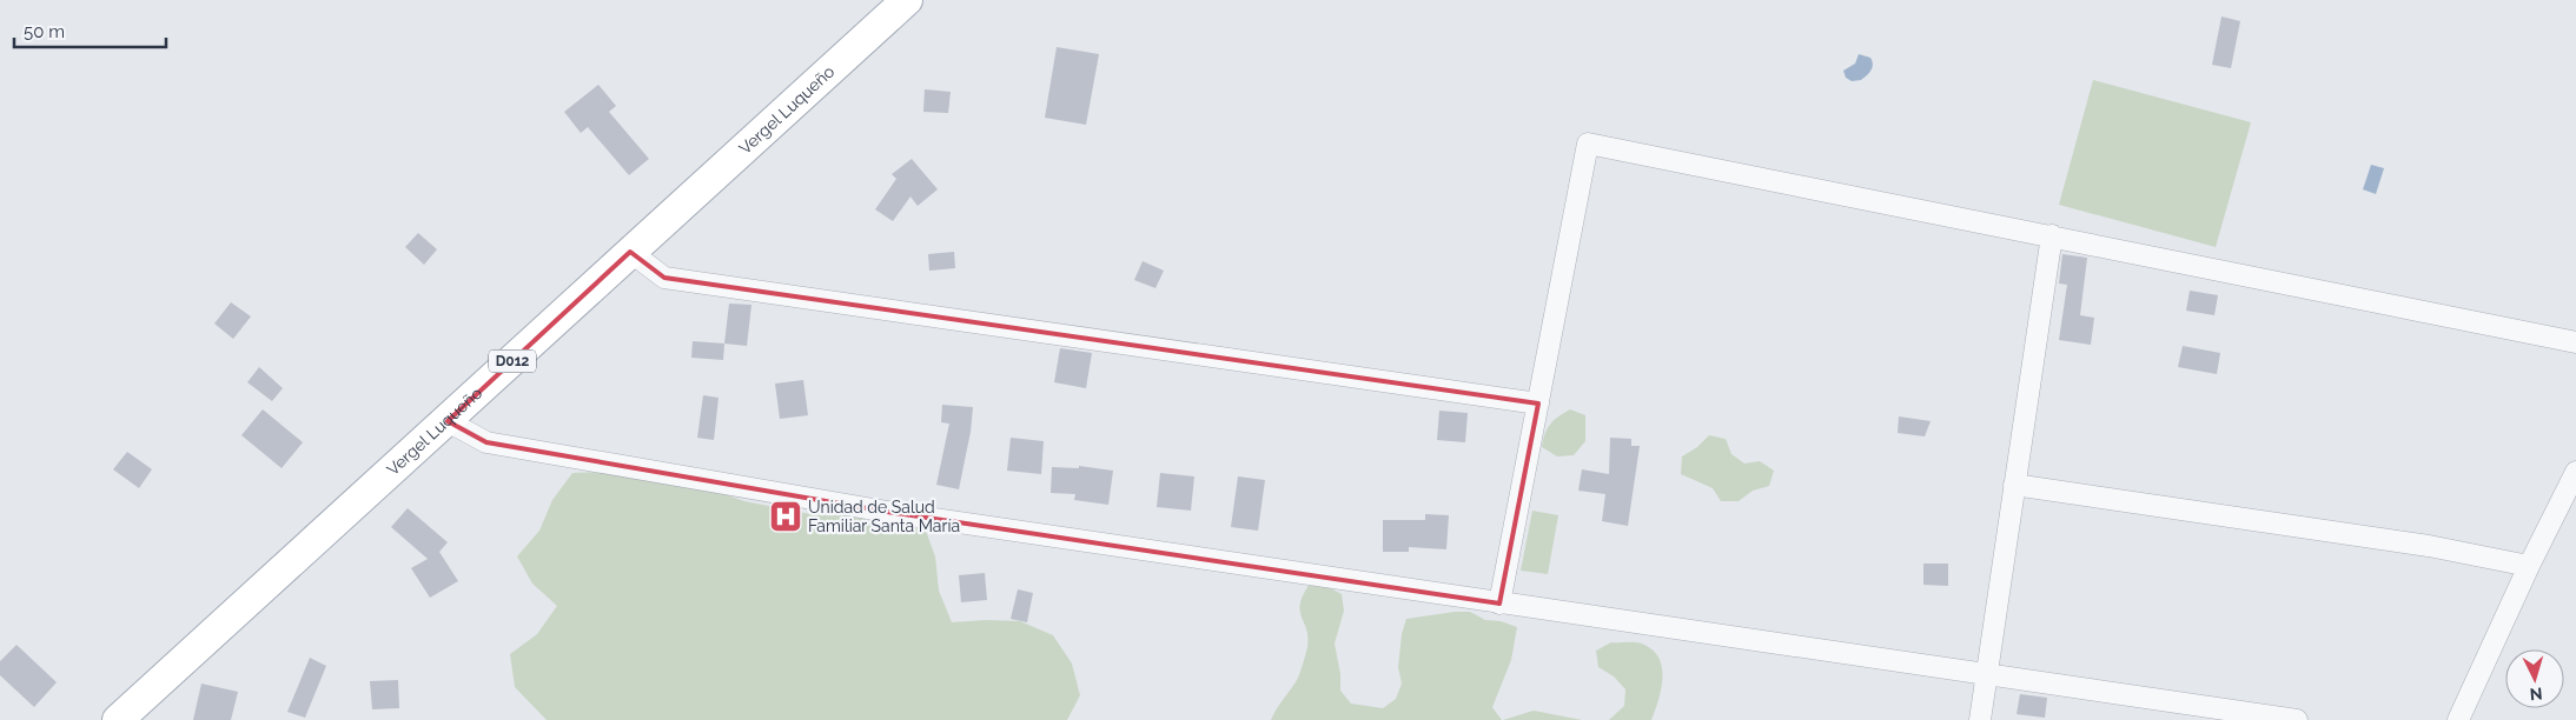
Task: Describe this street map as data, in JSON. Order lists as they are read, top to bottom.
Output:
{
  "streets": {
    "main road": ["Vergel Luqueño", "D012"]
  },
  "places": {
    "hospital": ["Unidad de Salud Familiar Santa María"]
  },
  "scale_bar": "50 m",
  "north": "bottom"
}
